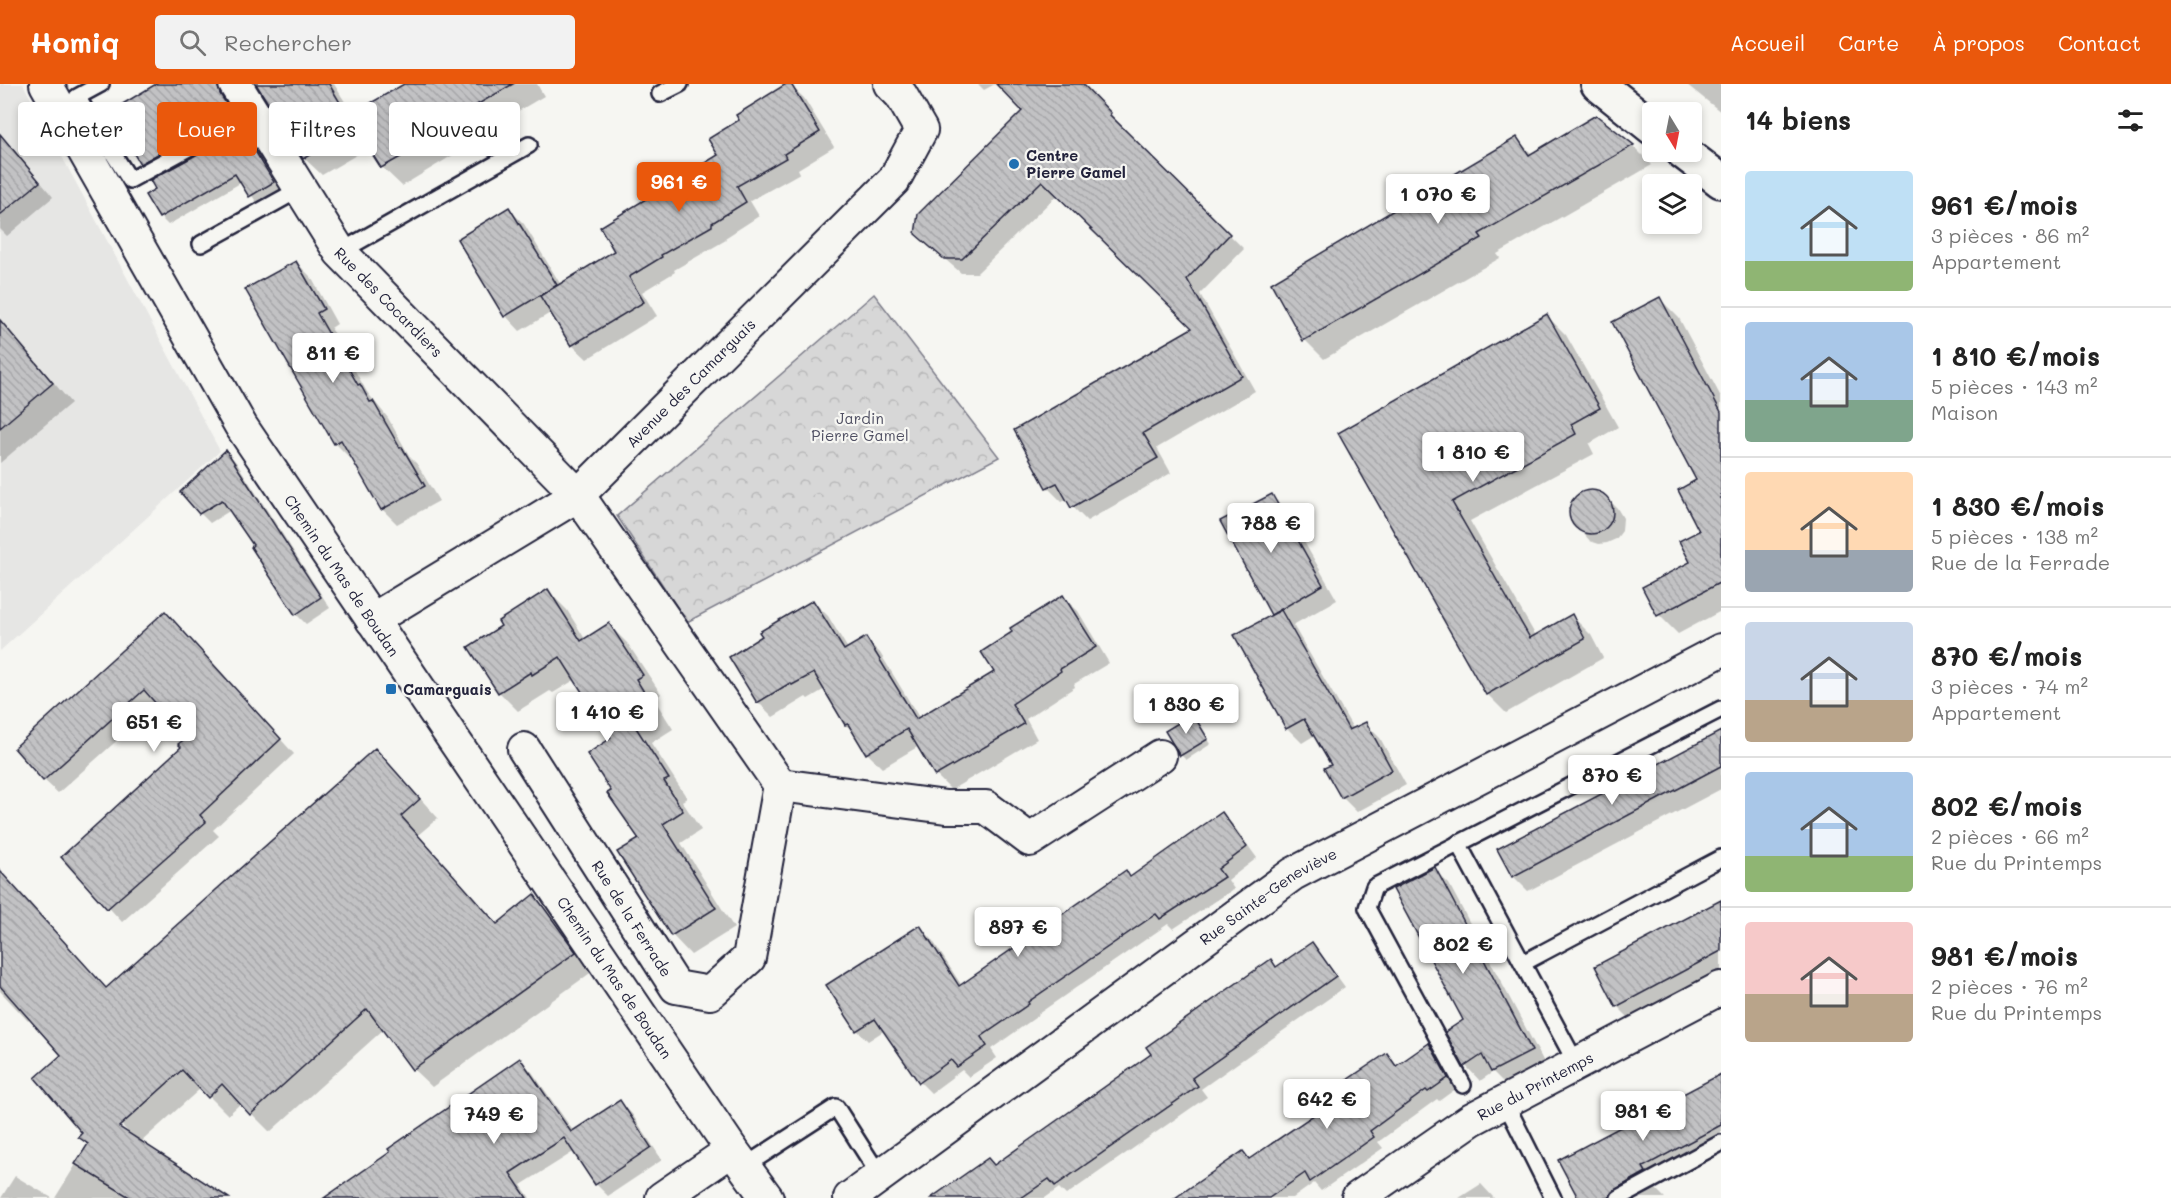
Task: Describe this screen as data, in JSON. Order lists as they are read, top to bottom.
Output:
{
  "streets": {
    "street": [
      "Rue des Cocardiers",
      "Avenue des Camarguais",
      "Chemin du Mas de Boudan",
      "Rue Sainte-Geneviève",
      "Rue de la Ferrade",
      "Rue du Printemps"
    ]
  },
  "crossings": [
    ["Rue des Cocardiers", "Avenue des Camarguais"],
    ["Avenue des Camarguais", "Chemin du Mas de Boudan"]
  ],
  "parks": ["Jardin Pierre Gamel"],
  "places": {
    "other": ["Centre Pierre Gamel"],
    "transit": ["Camarguais"]
  },
  "north": "bottom",
  "page": {
    "header": "Homiq",
    "search": "Rechercher",
    "nav": [
      "Accueil",
      "Carte",
      "À propos",
      "Contact"
    ],
    "heading": "14 biens",
    "chip": [
      "Acheter",
      "Louer",
      "Filtres",
      "Nouveau"
    ],
    "list": [
      {
        "name": "961 €/mois",
        "note": "3 pièces · 86 m² · Appartement"
      },
      {
        "name": "1 810 €/mois",
        "note": "5 pièces · 143 m² · Maison"
      },
      {
        "name": "1 830 €/mois",
        "note": "5 pièces · 138 m² · Rue de la Ferrade"
      },
      {
        "name": "870 €/mois",
        "note": "3 pièces · 74 m² · Appartement"
      },
      {
        "name": "802 €/mois",
        "note": "2 pièces · 66 m² · Rue du Printemps"
      },
      {
        "name": "981 €/mois",
        "note": "2 pièces · 76 m² · Rue du Printemps"
      }
    ],
    "price": [
      "961 €",
      "1 070 €",
      "811 €",
      "1 810 €",
      "788 €",
      "1 830 €",
      "1 410 €",
      "651 €",
      "870 €",
      "897 €",
      "802 €",
      "642 €",
      "981 €",
      "749 €"
    ]
  }
}
